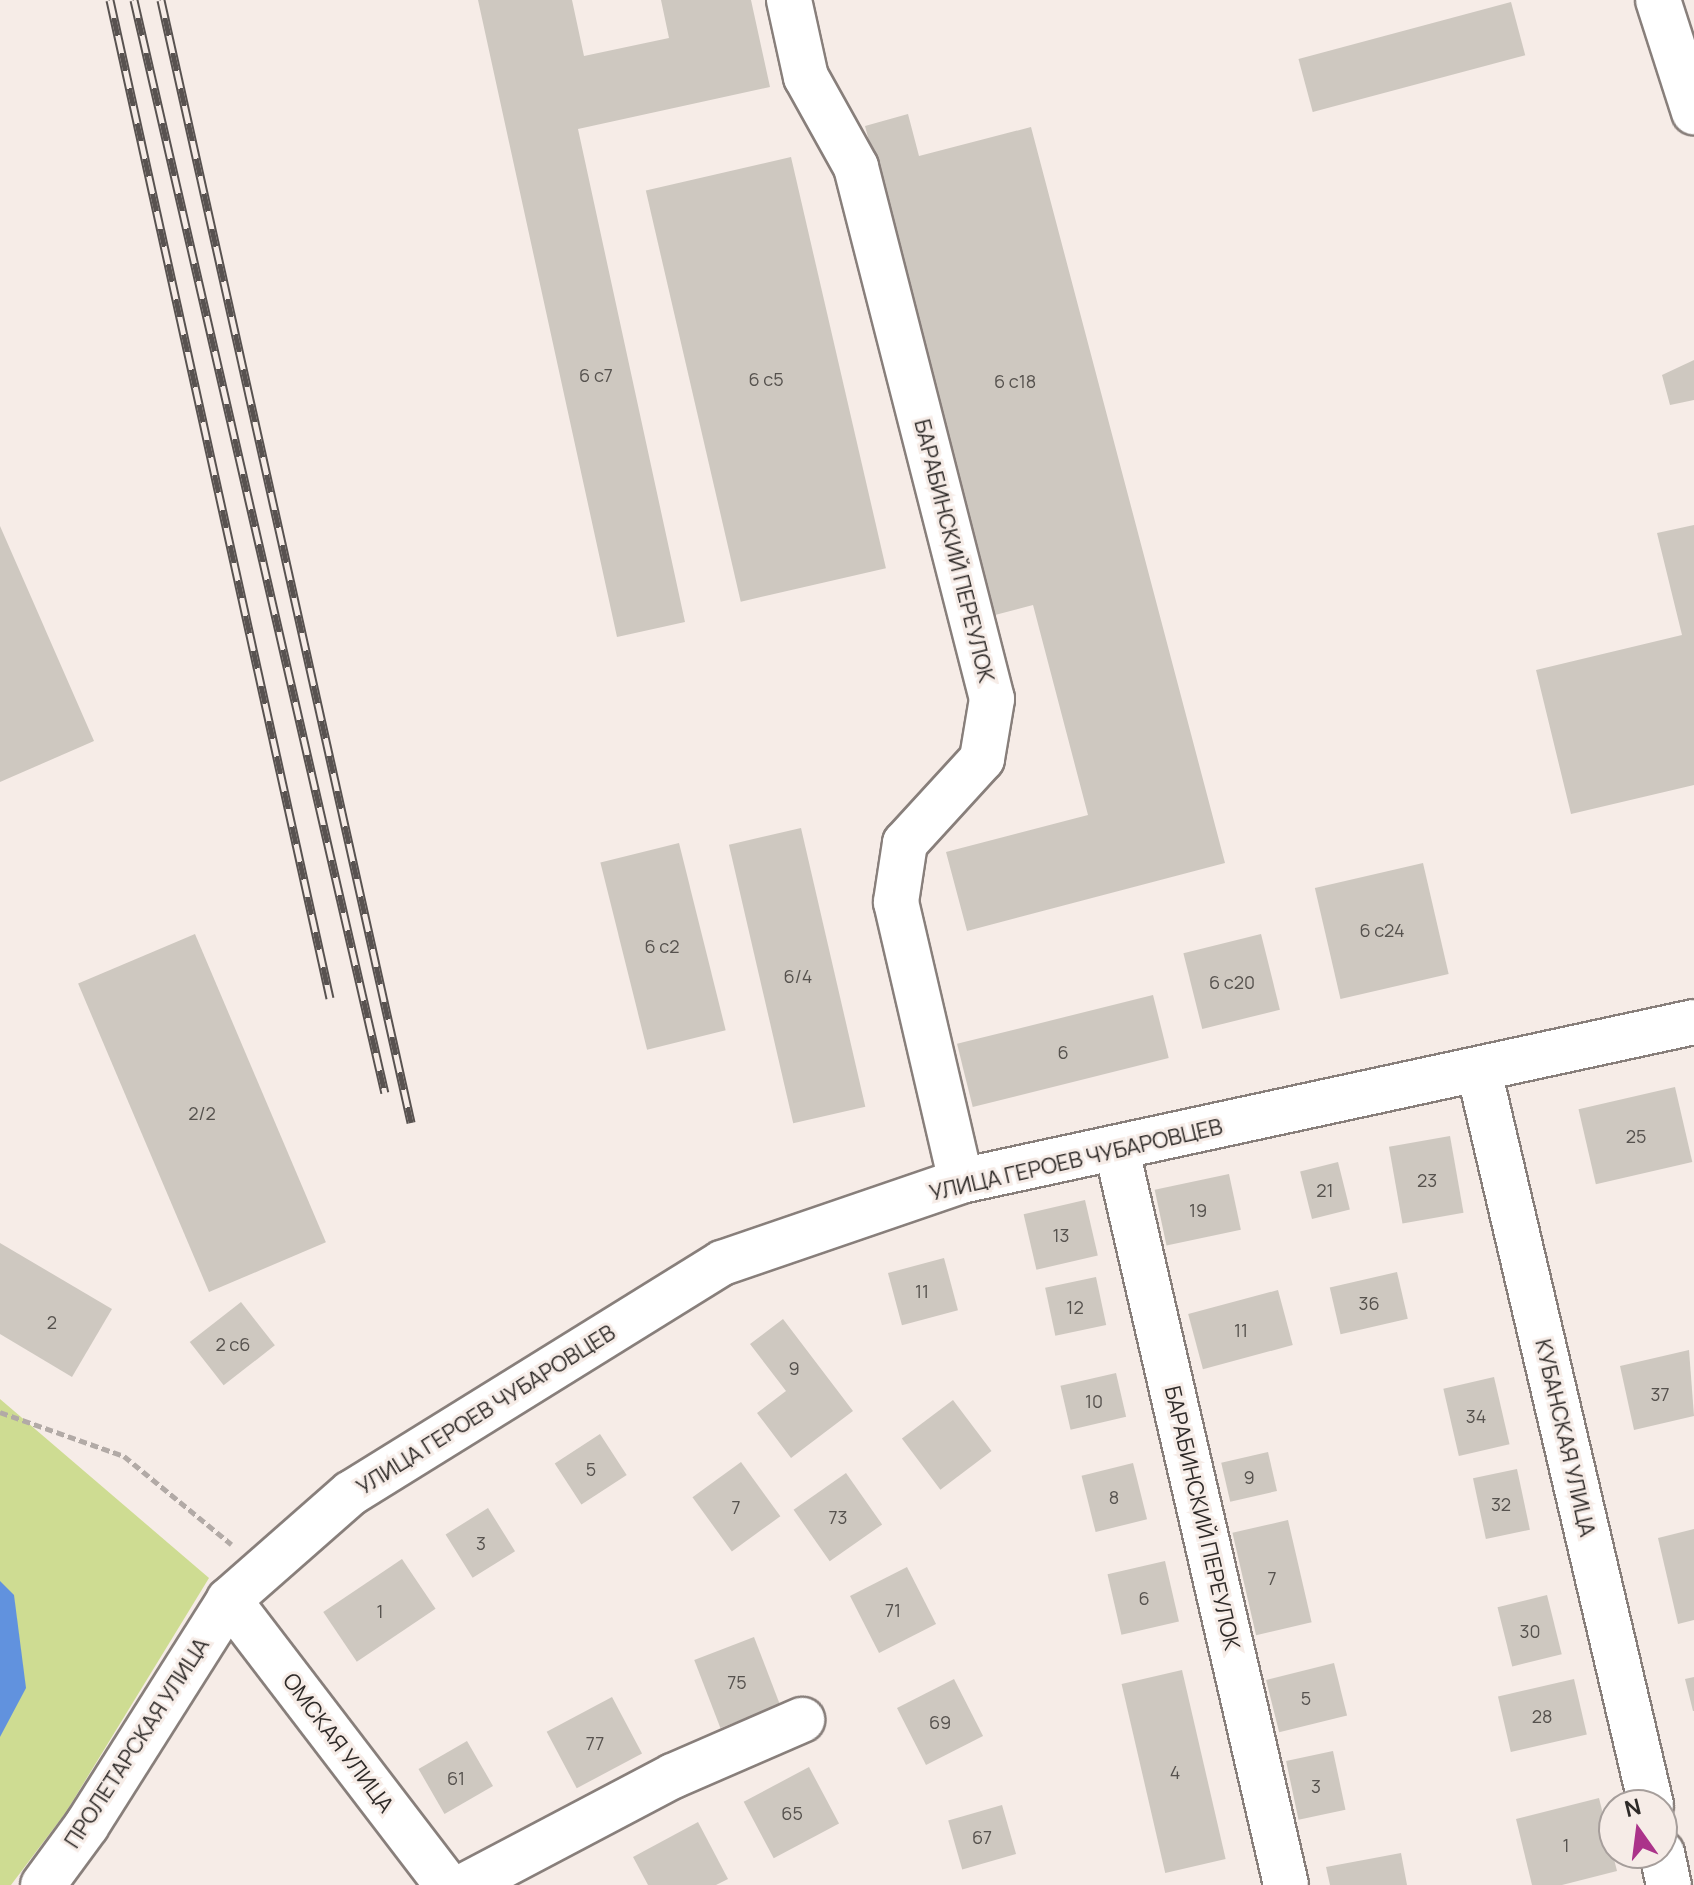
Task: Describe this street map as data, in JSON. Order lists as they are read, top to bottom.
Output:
{
  "streets": {
    "street": [
      "БАРАБИНСКИЙ ПЕРЕУЛОК",
      "УЛИЦА ГЕРОЕВ ЧУБАРОВЦЕВ",
      "КУБАНСКАЯ УЛИЦА",
      "ПРОЛЕТАРСКАЯ УЛИЦА",
      "ОМСКАЯ УЛИЦА"
    ]
  },
  "crossings": [
    ["БАРАБИНСКИЙ ПЕРЕУЛОК", "УЛИЦА ГЕРОЕВ ЧУБАРОВЦЕВ"],
    ["УЛИЦА ГЕРОЕВ ЧУБАРОВЦЕВ", "КУБАНСКАЯ УЛИЦА"],
    ["УЛИЦА ГЕРОЕВ ЧУБАРОВЦЕВ", "ПРОЛЕТАРСКАЯ УЛИЦА"],
    ["УЛИЦА ГЕРОЕВ ЧУБАРОВЦЕВ", "ОМСКАЯ УЛИЦА"],
    ["ПРОЛЕТАРСКАЯ УЛИЦА", "ОМСКАЯ УЛИЦА"]
  ],
  "house_numbers": [
    "6 с7",
    "6 с5",
    "6 с18",
    "6 с24",
    "6 с2",
    "6/4",
    "6 с20",
    "6",
    "2/2",
    "25",
    "23",
    "21",
    "19",
    "13",
    "11",
    "36",
    "12",
    "2",
    "11",
    "2 с6",
    "9",
    "37",
    "10",
    "34",
    "5",
    "9",
    "8",
    "32",
    "7",
    "73",
    "3",
    "7",
    "6",
    "71",
    "1",
    "30",
    "75",
    "5",
    "28",
    "69",
    "77",
    "4",
    "61",
    "3",
    "65",
    "67",
    "1"
  ],
  "north": "top"
}
